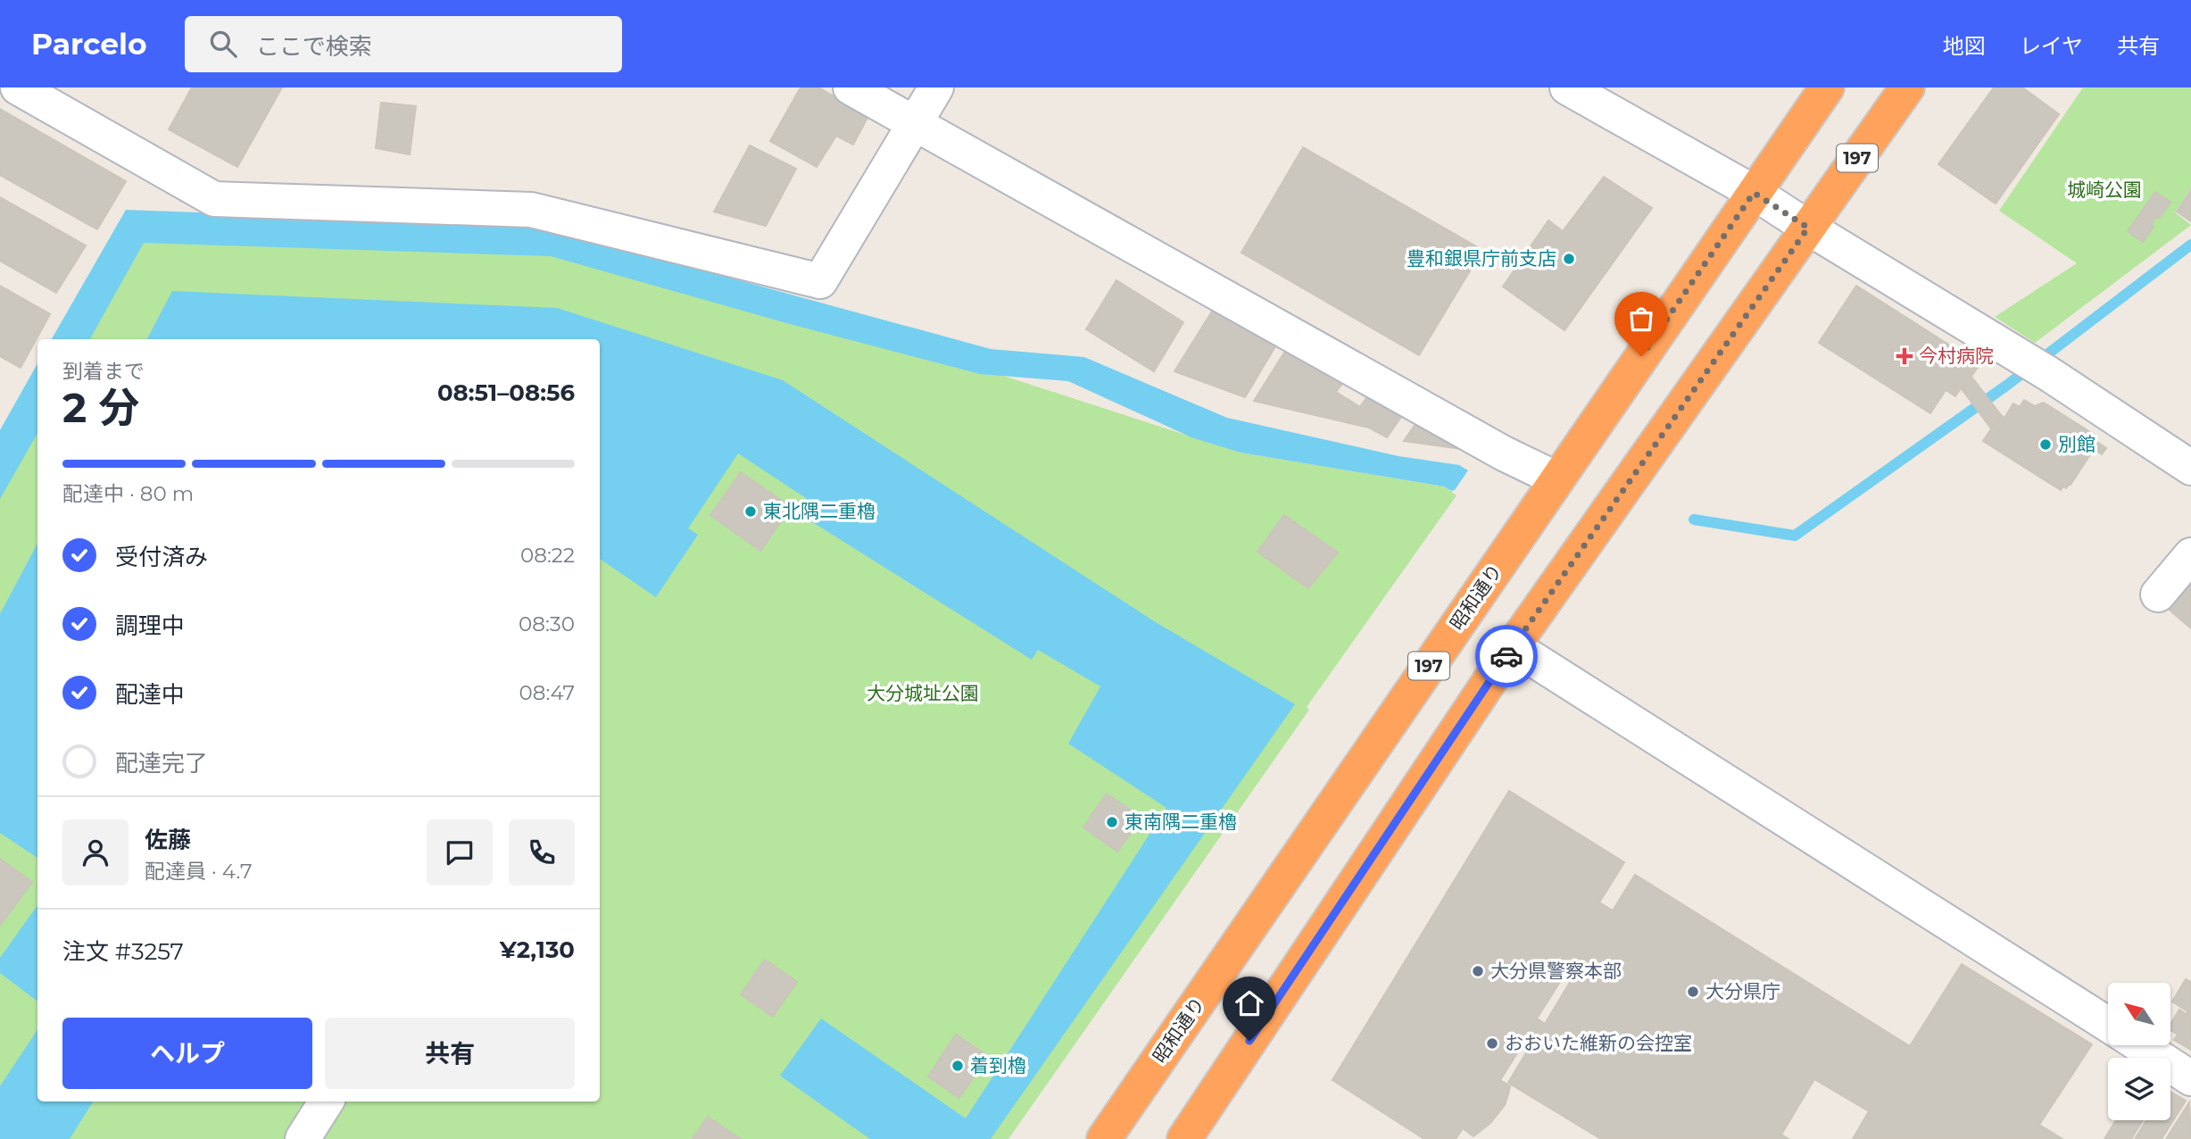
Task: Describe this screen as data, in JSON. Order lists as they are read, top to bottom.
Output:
{
  "streets": {
    "highway": ["197", "昭和通り"]
  },
  "parks": ["城崎公園", "大分城址公園"],
  "places": {
    "other": [
      "豊和銀県庁前支店",
      "別館",
      "東北隅二重櫓",
      "東南隅二重櫓",
      "大分県警察本部",
      "大分県庁",
      "おおいた維新の会控室",
      "着到櫓"
    ],
    "health": ["今村病院"]
  },
  "north": "top left",
  "page": {
    "header": "Parcelo",
    "search": "ここで検索",
    "nav": ["地図", "レイヤ", "共有"],
    "heading": ["2 分", "到着まで", "08:51–08:56"],
    "panel": [
      "佐藤",
      "配達員 · 4.7",
      "注文 #3257",
      "¥2,130"
    ],
    "bar": "配達中 · 80 m",
    "list": [
      ["受付済み", "08:22"],
      ["調理中", "08:30"],
      ["配達中", "08:47"],
      "配達完了"
    ],
    "buttons": ["ヘルプ", "共有"]
  }
}
